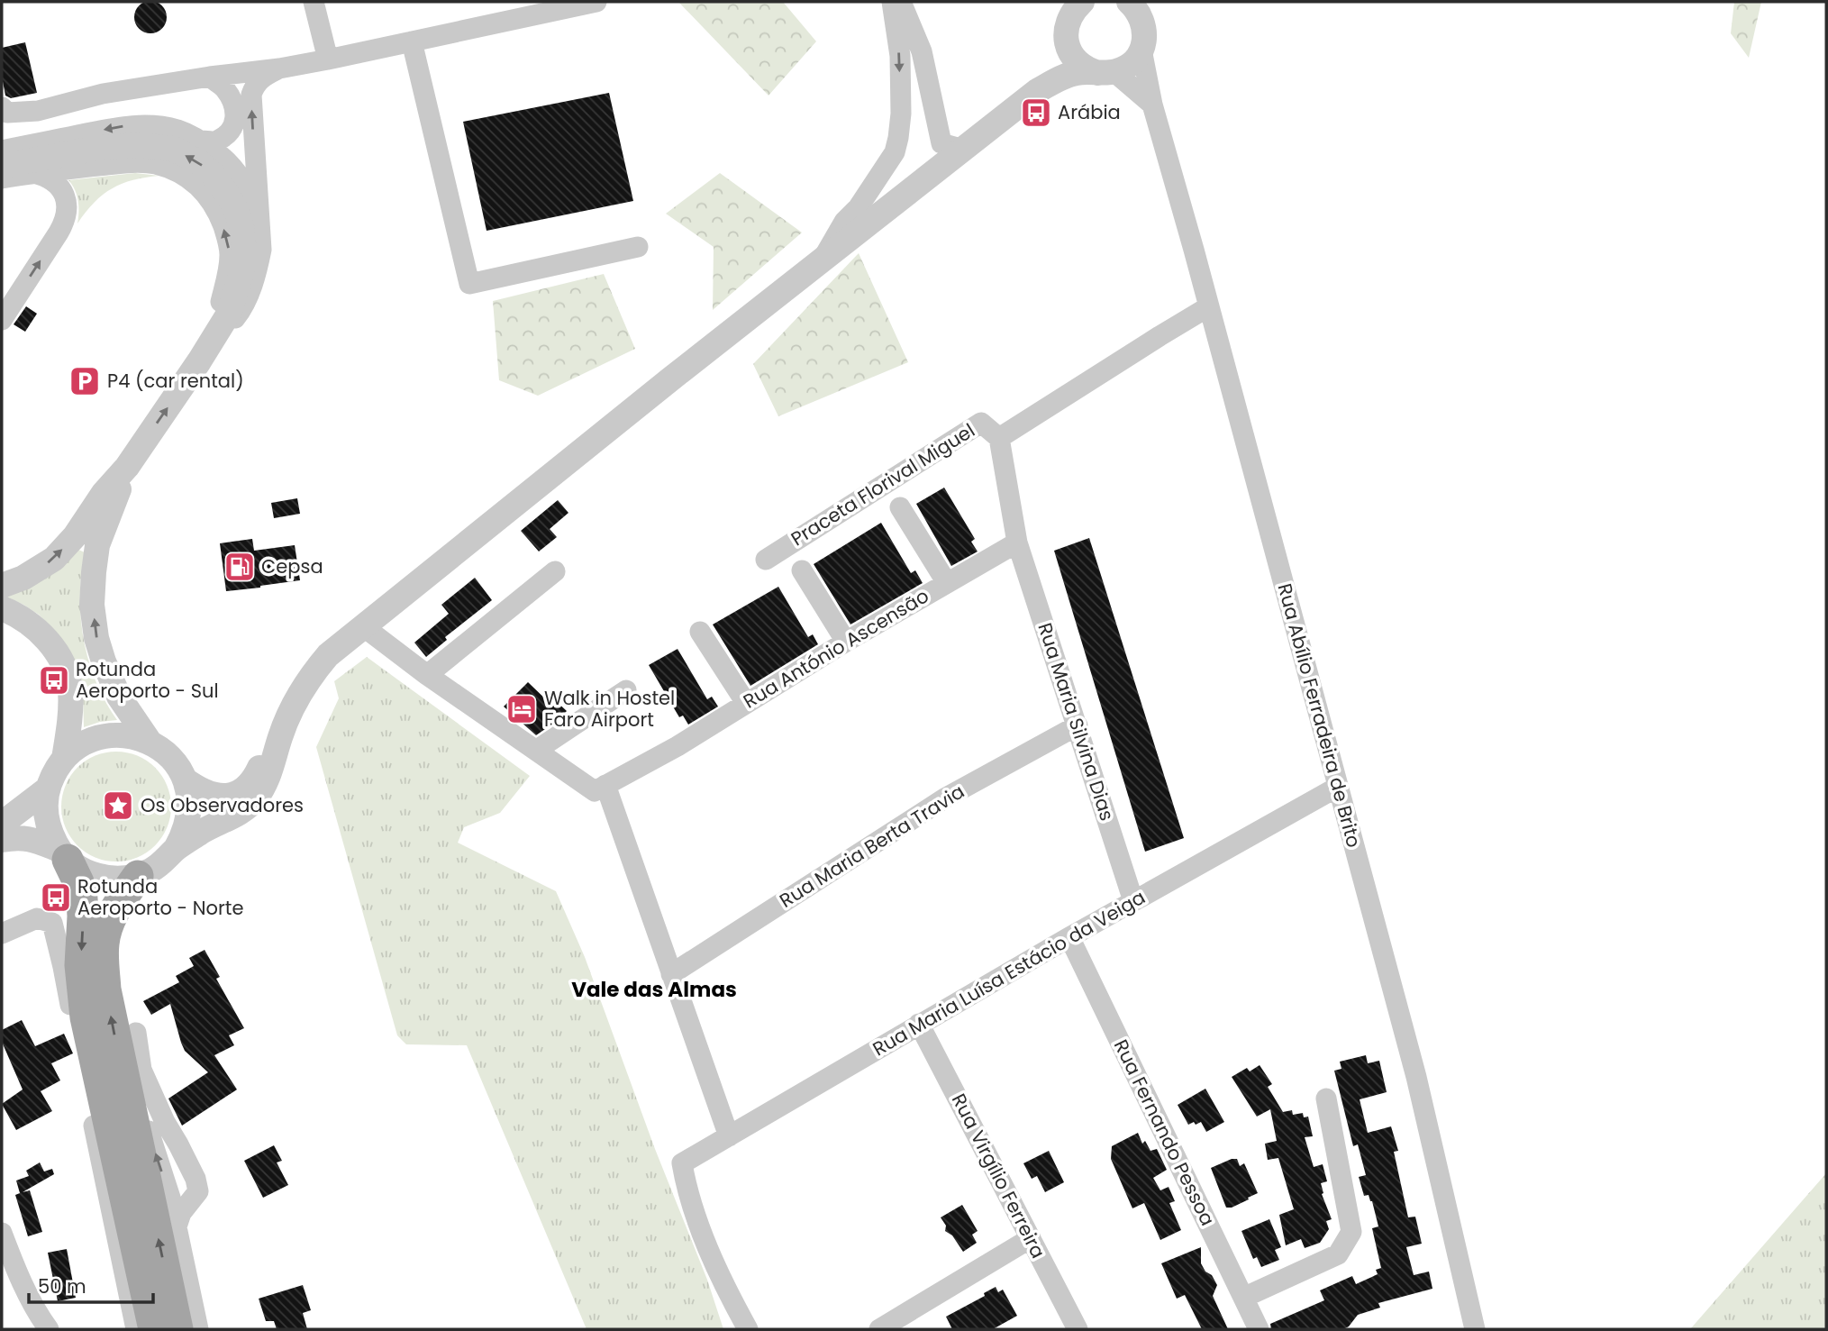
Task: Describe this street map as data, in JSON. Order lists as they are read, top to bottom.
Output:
{
  "streets": {
    "street": [
      "Praceta Florival Miguel",
      "Rua António Ascensão",
      "Rua Abílio Ferradeira de Brito",
      "Rua Maria Silvina Dias",
      "Rua Maria Berta Travia",
      "Rua Maria Luísa Estácio da Veiga",
      "Rua Fernando Pessoa",
      "Rua Virgílio Ferreira"
    ]
  },
  "crossings": [
    ["Rua António Ascensão", "Rua Maria Silvina Dias"],
    ["Rua Abílio Ferradeira de Brito", "Rua Maria Luísa Estácio da Veiga"],
    ["Rua Maria Silvina Dias", "Rua Maria Berta Travia"],
    ["Rua Maria Silvina Dias", "Rua Maria Luísa Estácio da Veiga"],
    ["Rua Maria Luísa Estácio da Veiga", "Rua Fernando Pessoa"],
    ["Rua Maria Luísa Estácio da Veiga", "Rua Virgílio Ferreira"]
  ],
  "districts": ["Vale das Almas"],
  "places": {
    "bus stop": ["Arábia", "Rotunda Aeroporto - Sul", "Rotunda Aeroporto - Norte"],
    "parking": ["P4 (car rental)"],
    "fuel station": ["Cepsa"],
    "hotel": ["Walk in Hostel Faro Airport"],
    "place": ["Os Observadores"]
  },
  "scale_bar": "50 m"
}
